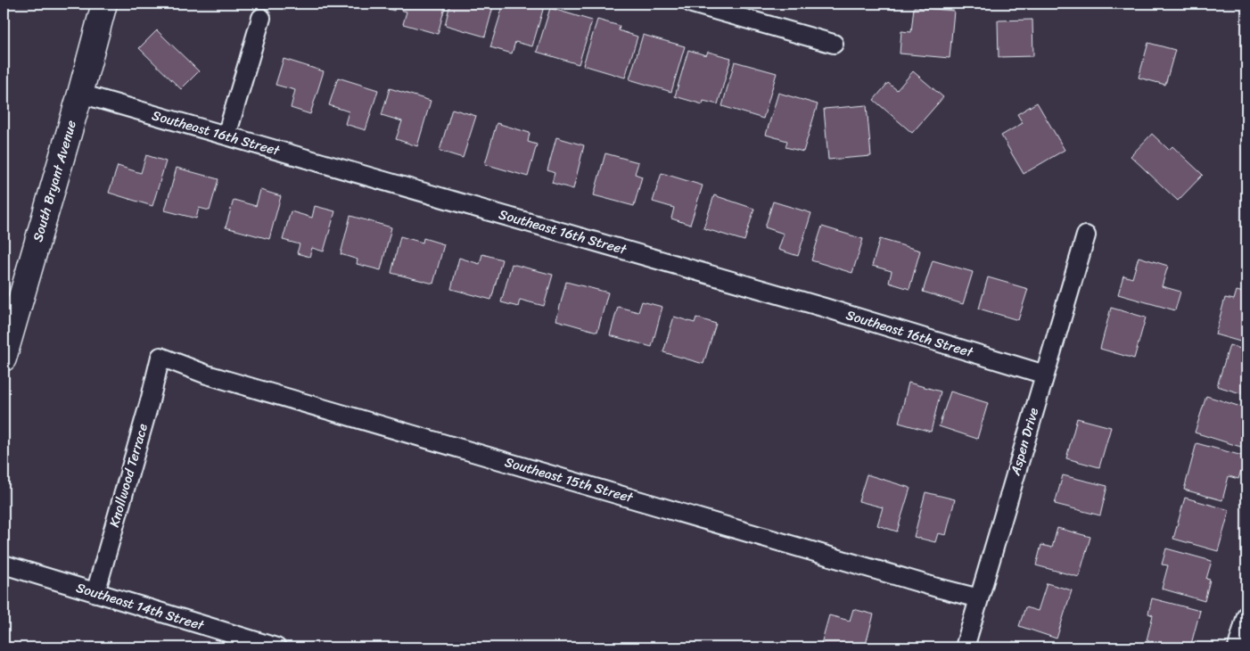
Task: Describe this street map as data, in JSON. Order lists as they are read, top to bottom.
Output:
{
  "streets": {
    "street": [
      "Southeast 16th Street",
      "South Bryant Avenue",
      "Aspen Drive",
      "Knollwood Terrace",
      "Southeast 15th Street",
      "Southeast 14th Street"
    ]
  },
  "crossings": [
    ["Southeast 16th Street", "South Bryant Avenue"],
    ["Southeast 16th Street", "Aspen Drive"],
    ["Aspen Drive", "Southeast 15th Street"],
    ["Knollwood Terrace", "Southeast 15th Street"],
    ["Knollwood Terrace", "Southeast 14th Street"]
  ]
}
